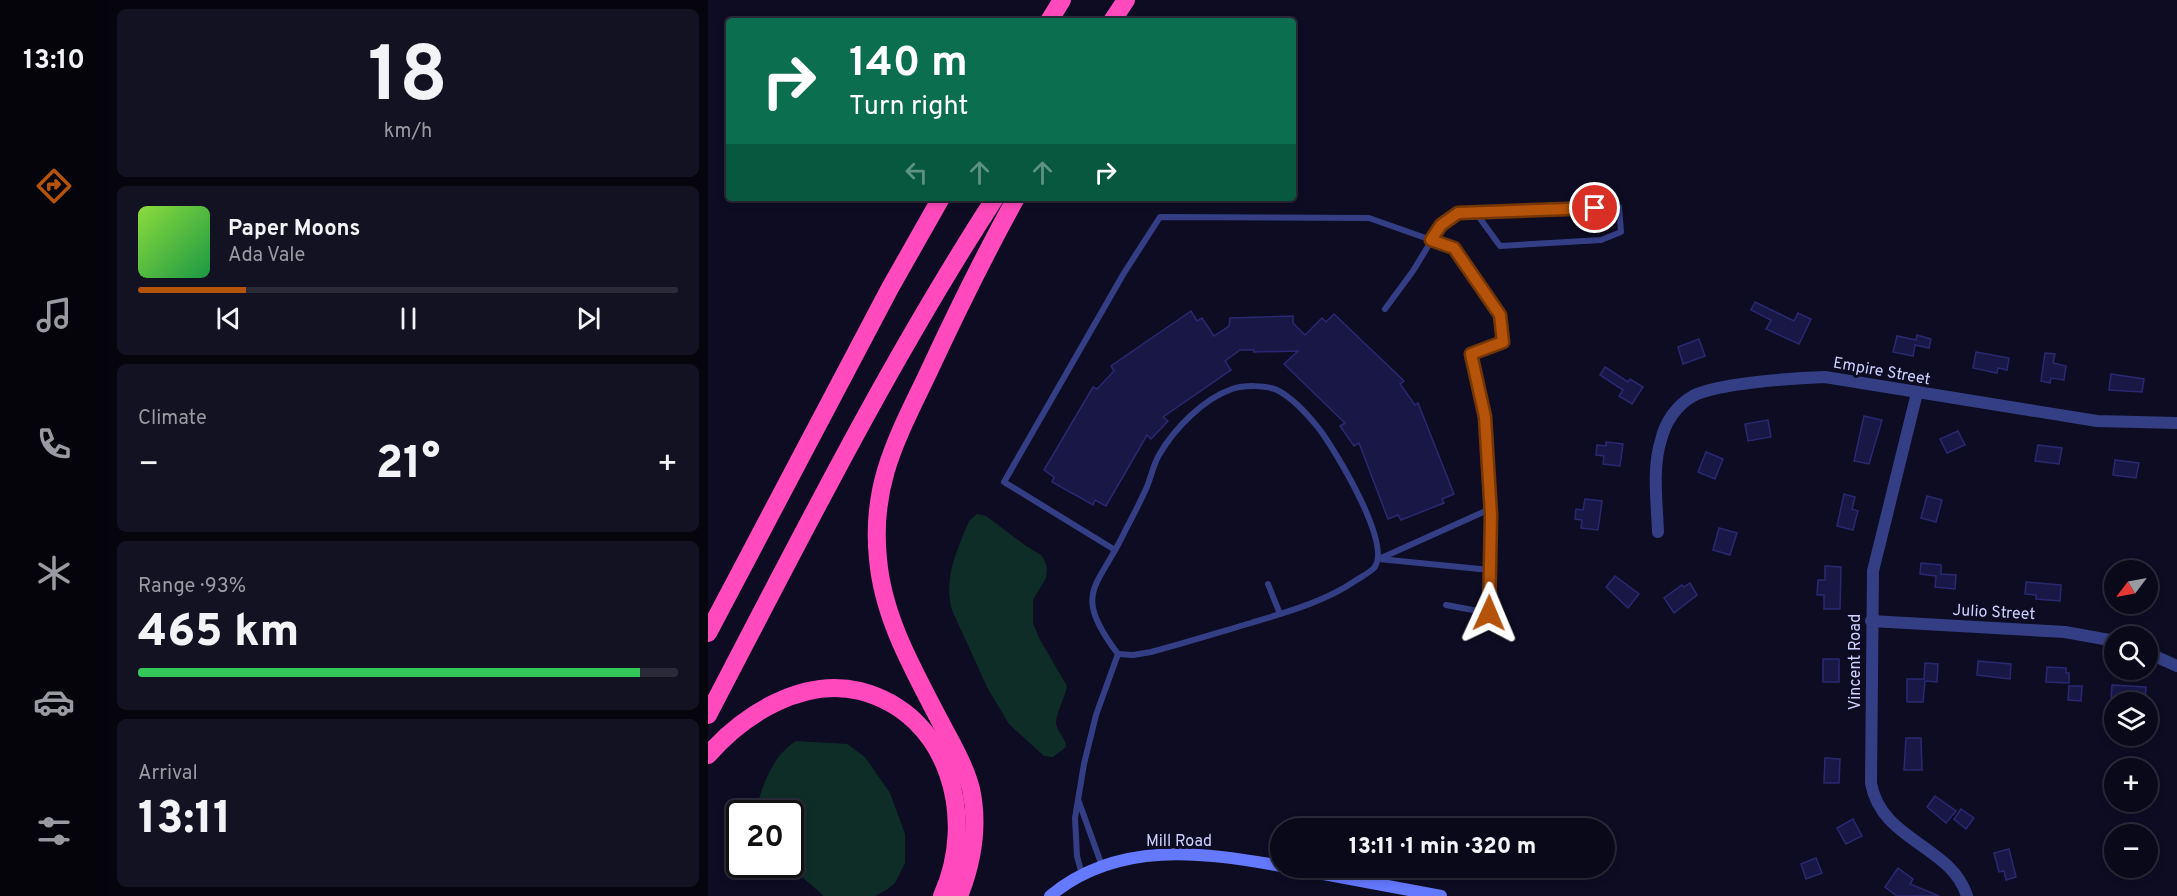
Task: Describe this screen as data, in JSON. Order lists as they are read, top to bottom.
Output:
{
  "streets": {
    "main road": ["Mill Road"],
    "street": ["Empire Street", "Julio Street", "Vincent Road"]
  },
  "crossings": [
    ["Empire Street", "Vincent Road"],
    ["Julio Street", "Vincent Road"]
  ],
  "north": "bottom left",
  "page": {
    "tabs": "13:10",
    "tile": [
      ["18", "km/h"],
      "Climate",
      ["Range · 93%", "465 km"],
      ["Arrival", "13:11"]
    ],
    "turn": ["140 m", "Turn right"],
    "song": ["Paper Moons", "Ada Vale"],
    "heat": ["−", "21°", "+"],
    "map_buttons": ["+", "−"],
    "limit": "20",
    "trip": "13:11 · 1 min · 320 m"
  }
}
